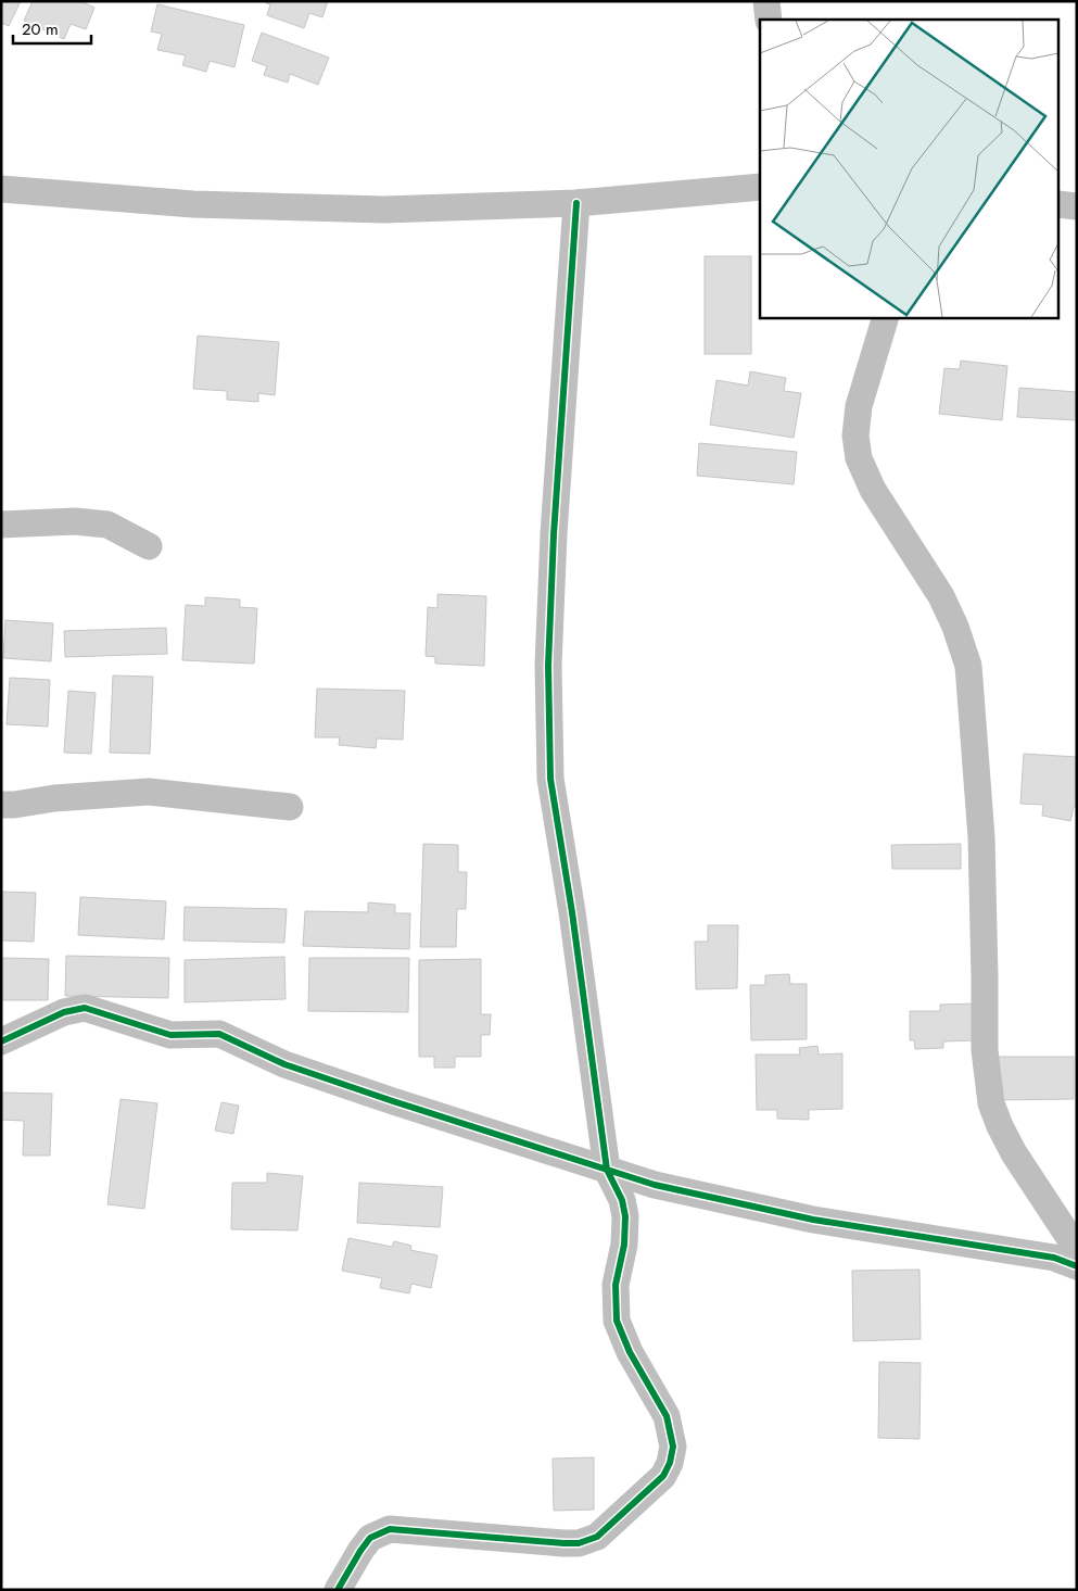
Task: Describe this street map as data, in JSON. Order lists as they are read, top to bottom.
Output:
{
  "scale_bar": "20 m"
}
